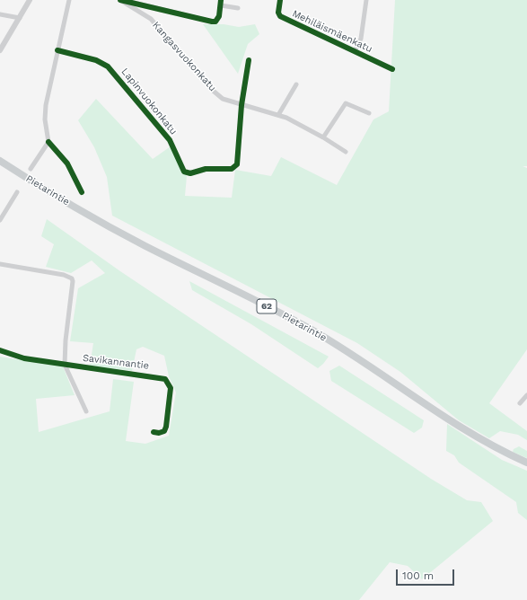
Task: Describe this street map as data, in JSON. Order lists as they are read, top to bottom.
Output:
{
  "streets": {
    "main road": ["Pietarintie", "62"],
    "street": [
      "Mehiläismäenkatu",
      "Kangasvuokonkatu",
      "Lapinvuokonkatu",
      "Savikannantie"
    ]
  },
  "crossings": [
    ["Kangasvuokonkatu", "Lapinvuokonkatu"]
  ],
  "scale_bar": "100 m"
}
